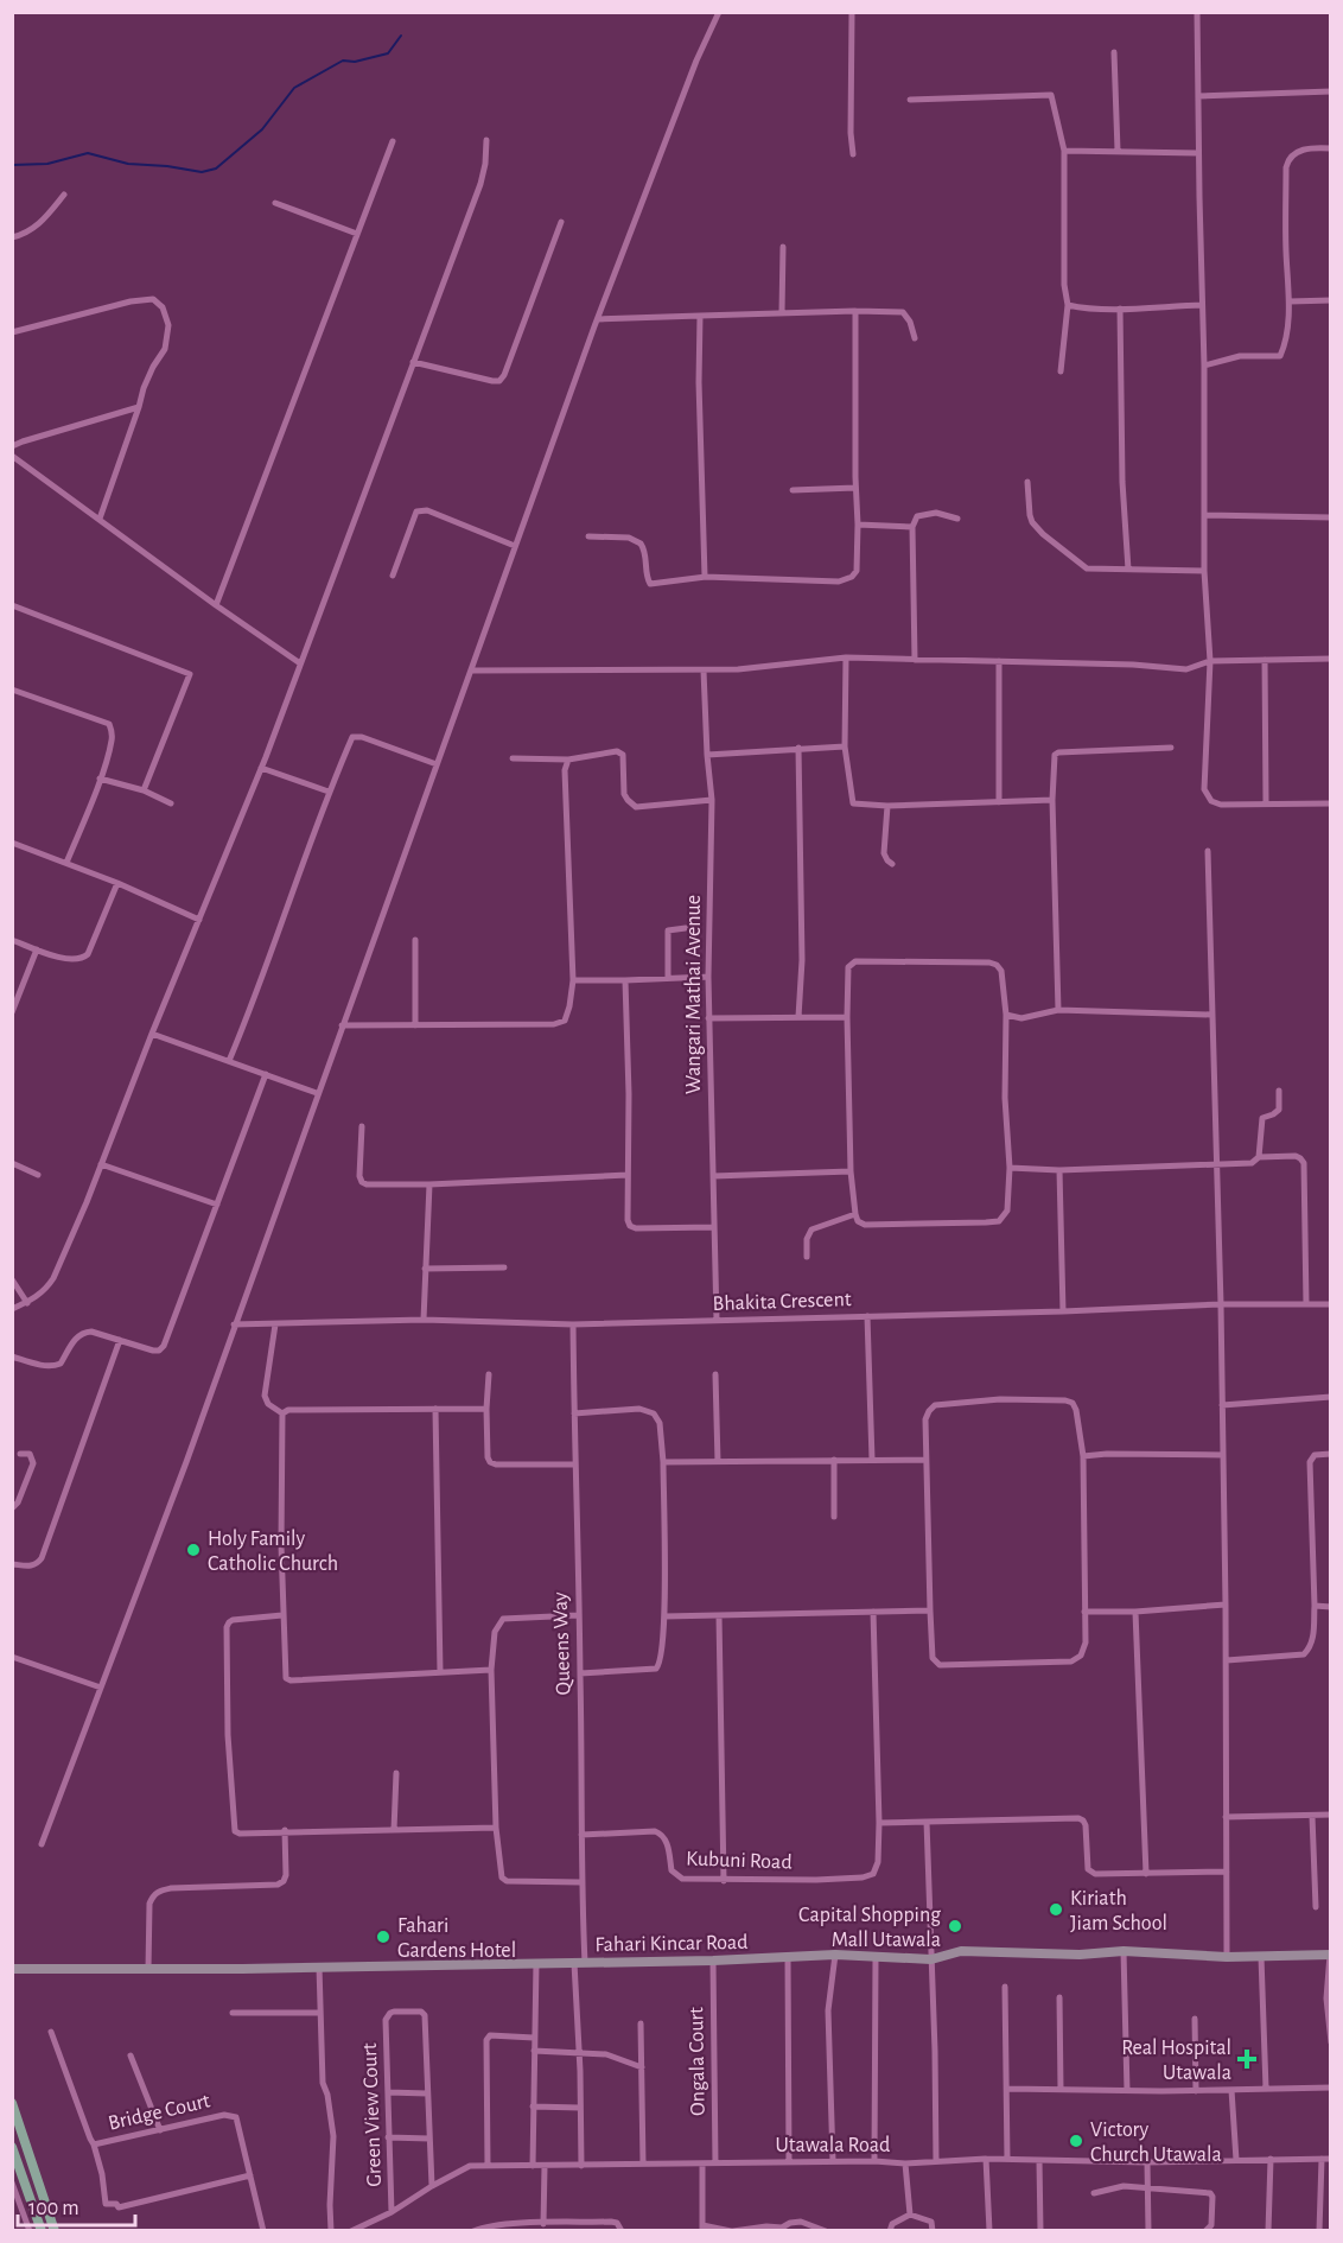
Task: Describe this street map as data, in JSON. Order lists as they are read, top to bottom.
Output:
{
  "streets": {
    "street": [
      "Wangari Mathai Avenue",
      "Bhakita Crescent",
      "Queens Way",
      "Kubuni Road",
      "Fahari Kincar Road",
      "Ongala Court",
      "Bridge Court",
      "Green View Court",
      "Utawala Road"
    ]
  },
  "crossings": [
    ["Wangari Mathai Avenue", "Bhakita Crescent"],
    ["Bhakita Crescent", "Queens Way"],
    ["Queens Way", "Kubuni Road"],
    ["Queens Way", "Fahari Kincar Road"],
    ["Fahari Kincar Road", "Ongala Court"],
    ["Ongala Court", "Utawala Road"],
    ["Green View Court", "Utawala Road"]
  ],
  "places": {
    "other": [
      "Holy Family Catholic Church",
      "Kiriath Jiam School",
      "Capital Shopping Mall Utawala",
      "Fahari Gardens Hotel",
      "Victory Church Utawala"
    ],
    "health": ["Real Hospital Utawala"]
  },
  "scale_bar": "100 m"
}
